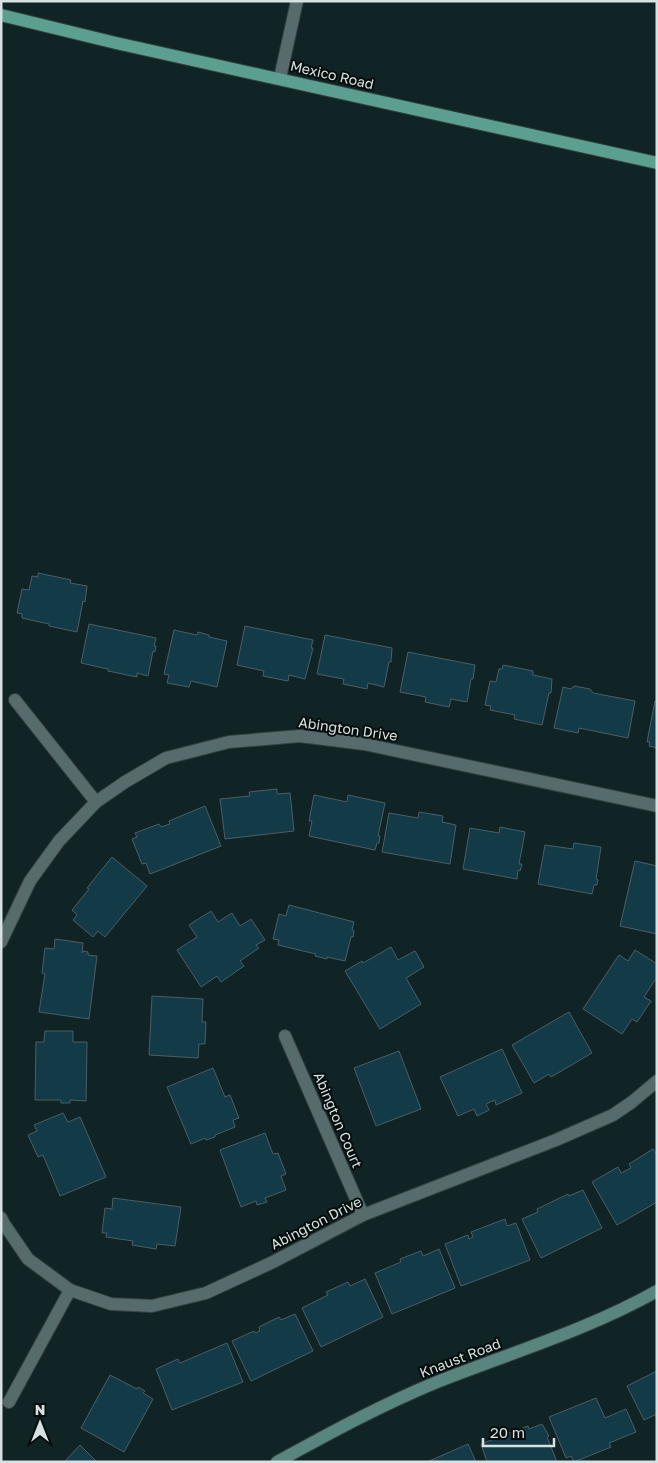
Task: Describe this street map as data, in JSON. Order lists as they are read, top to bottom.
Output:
{
  "streets": {
    "main road": ["Mexico Road", "Knaust Road"],
    "street": ["Abington Drive", "Abington Court"]
  },
  "crossings": [
    ["Abington Drive", "Abington Court"]
  ],
  "scale_bar": "20 m",
  "north": "top"
}
